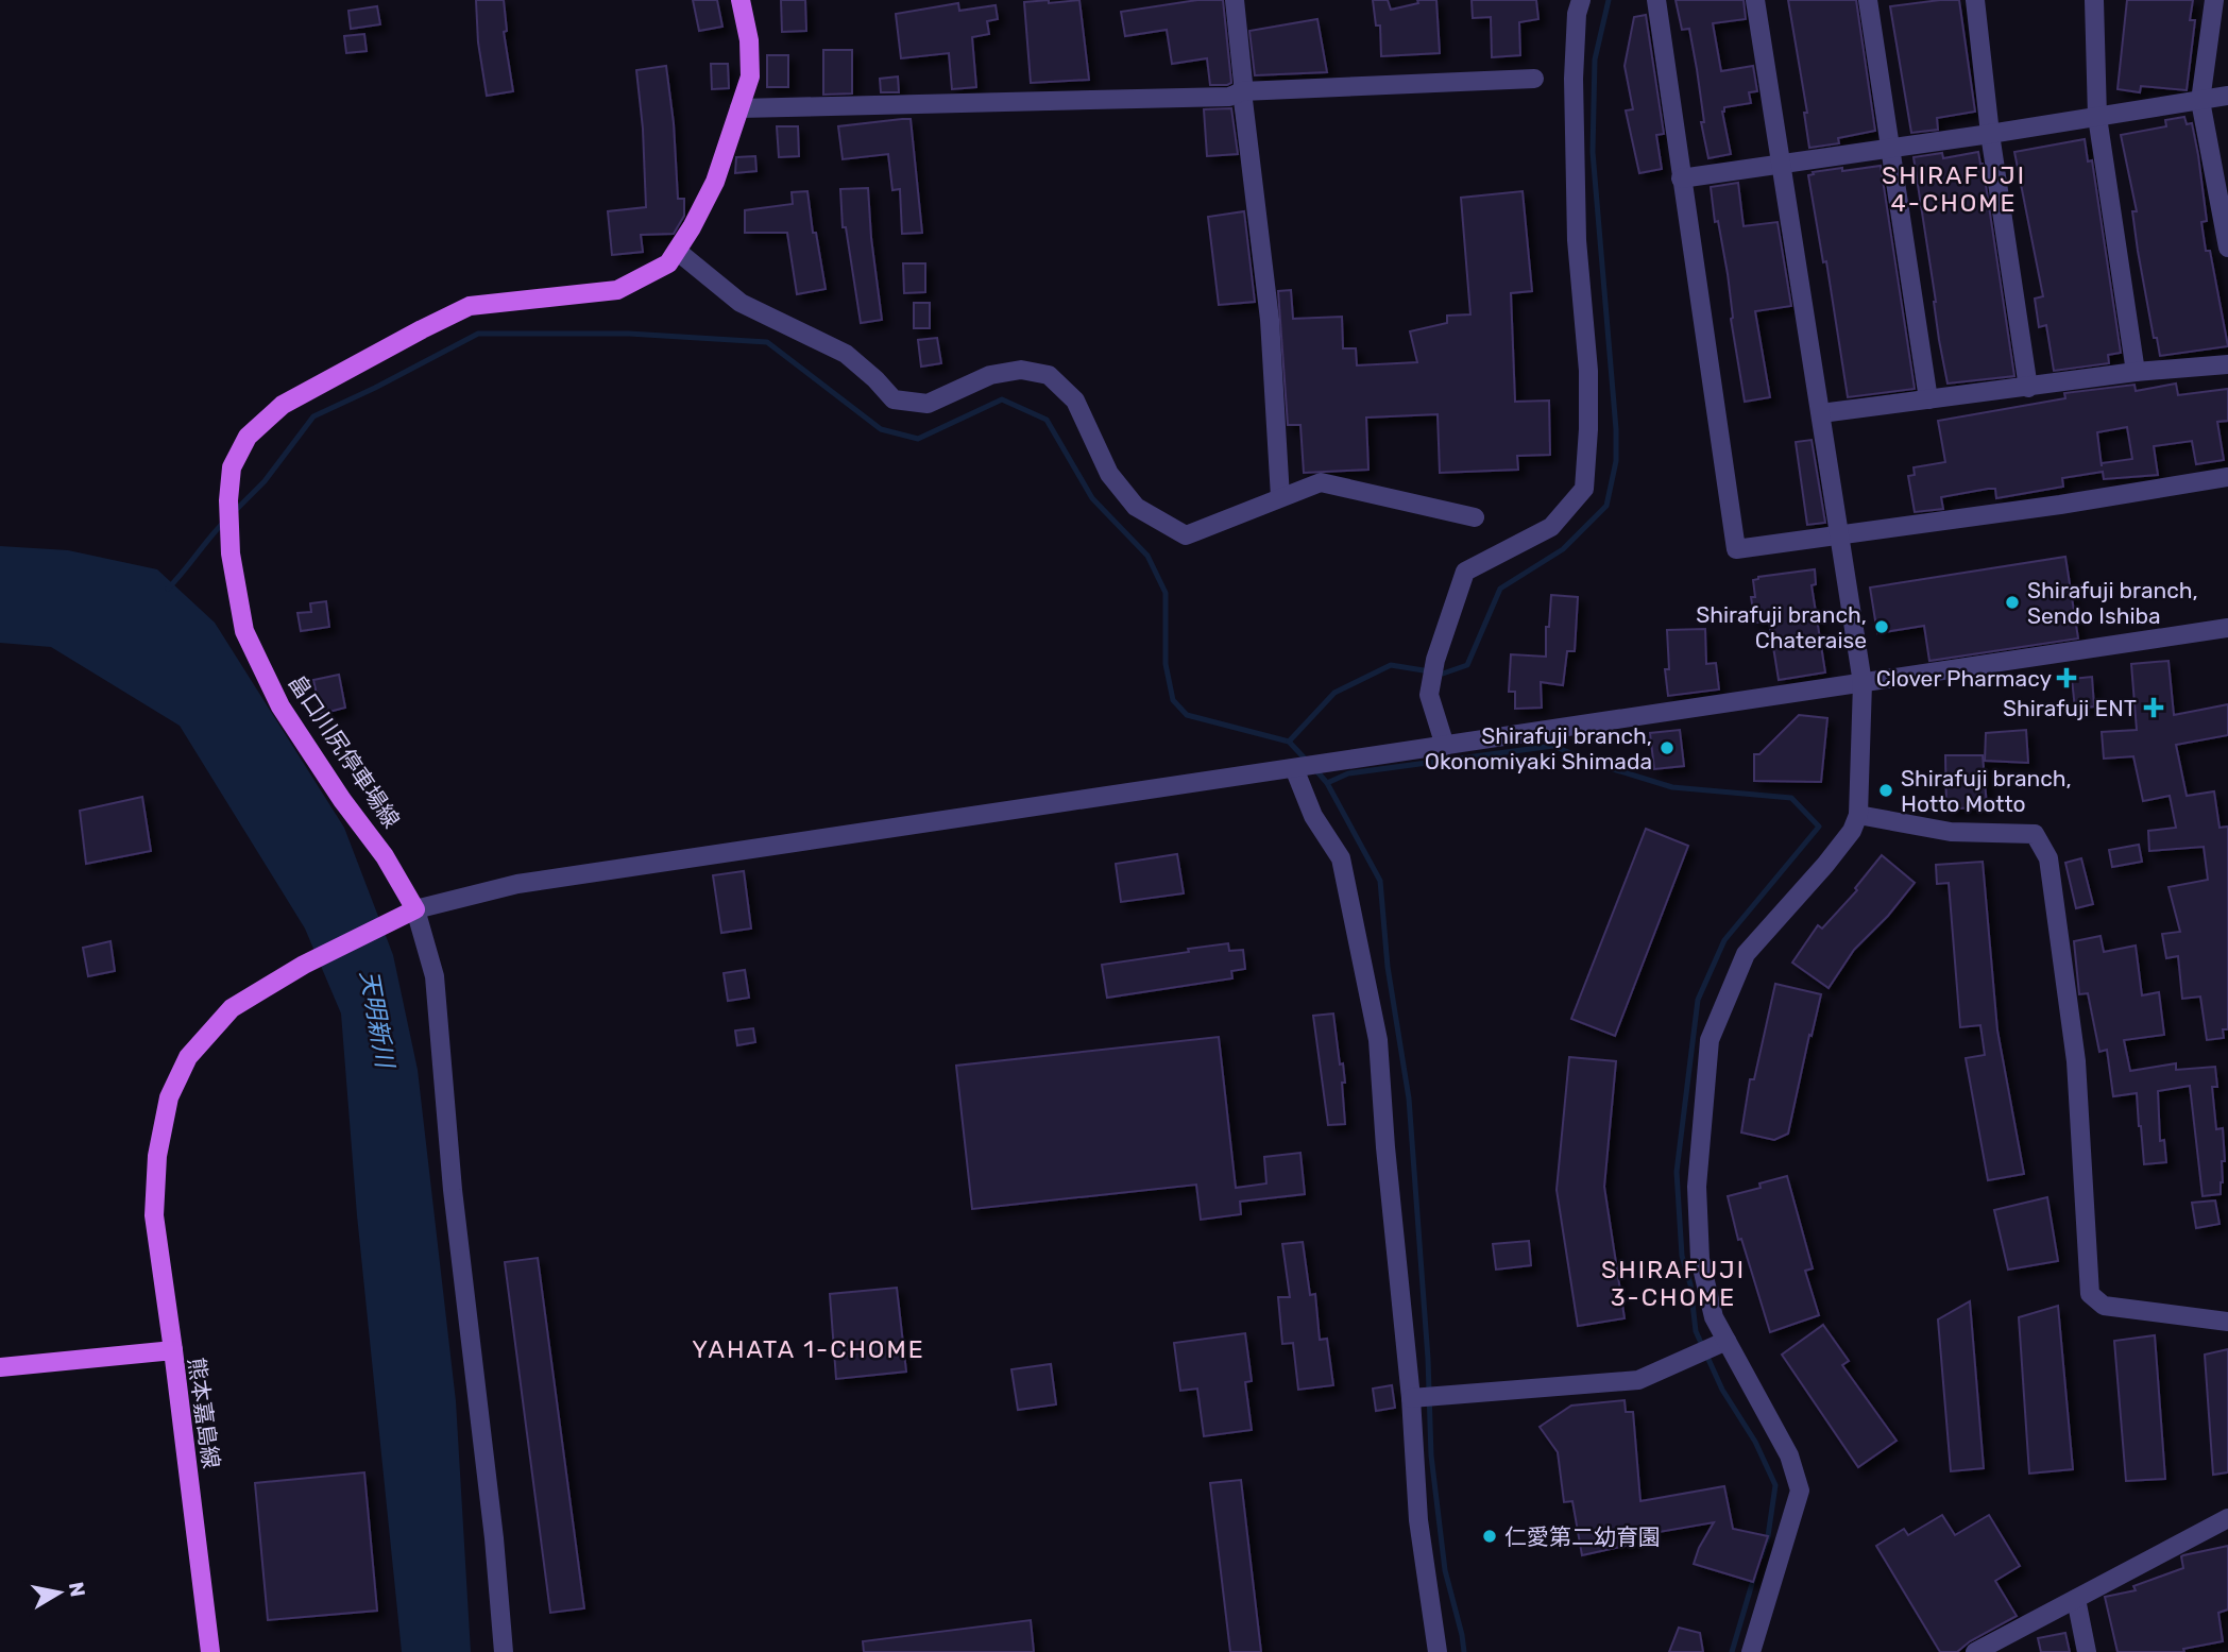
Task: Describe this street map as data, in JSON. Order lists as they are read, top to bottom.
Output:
{
  "streets": {
    "main road": ["畠口川尻停車場線", "熊本嘉島線"]
  },
  "districts": ["SHIRAFUJI 4-CHOME", "SHIRAFUJI 3-CHOME", "YAHATA 1-CHOME"],
  "water": ["天明新川"],
  "places": {
    "other": [
      "Shirafuji branch, Sendo Ishiba",
      "Shirafuji branch, Chateraise",
      "Shirafuji branch, Okonomiyaki Shimada",
      "Shirafuji branch, Hotto Motto",
      "仁愛第二幼育園"
    ],
    "health": ["Clover Pharmacy", "Shirafuji ENT"]
  },
  "north": "right"
}
